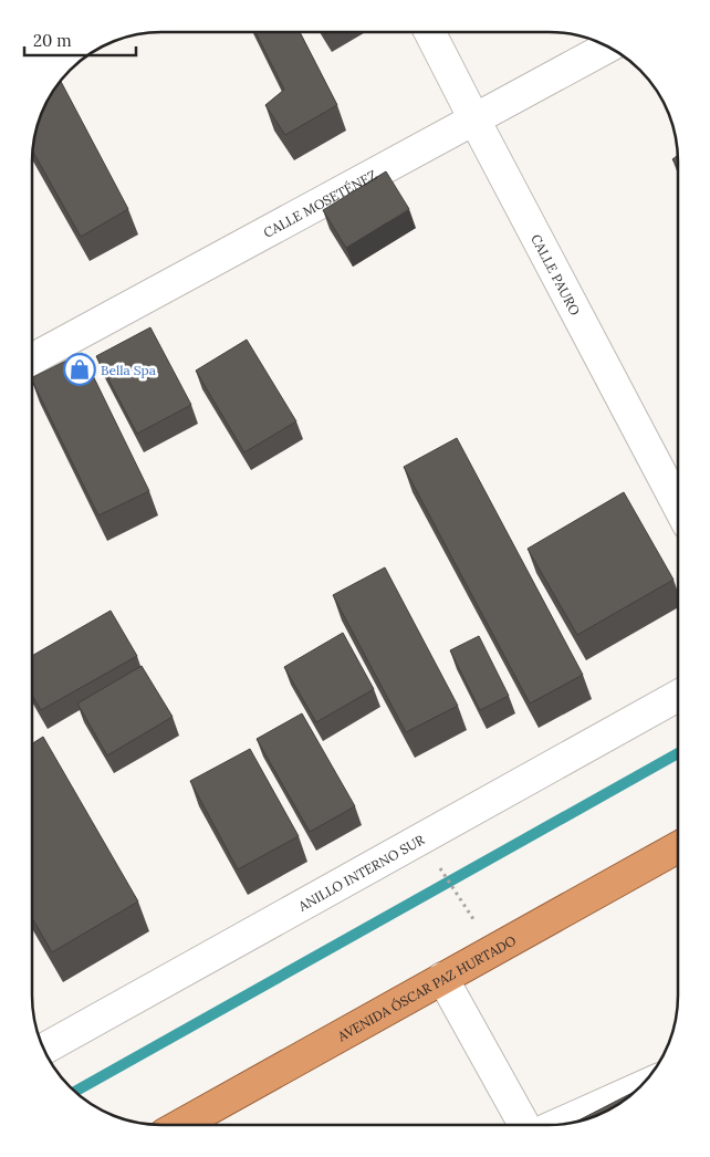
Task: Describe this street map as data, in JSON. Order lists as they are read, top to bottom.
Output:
{
  "streets": {
    "highway": ["AVENIDA ÓSCAR PAZ HURTADO"],
    "street": ["CALLE MOSETÉNEZ", "CALLE PAURO", "ANILLO INTERNO SUR"]
  },
  "crossings": [
    ["CALLE MOSETÉNEZ", "CALLE PAURO"]
  ],
  "places": {
    "shop": ["Bella Spa"]
  },
  "scale_bar": "20 m"
}
